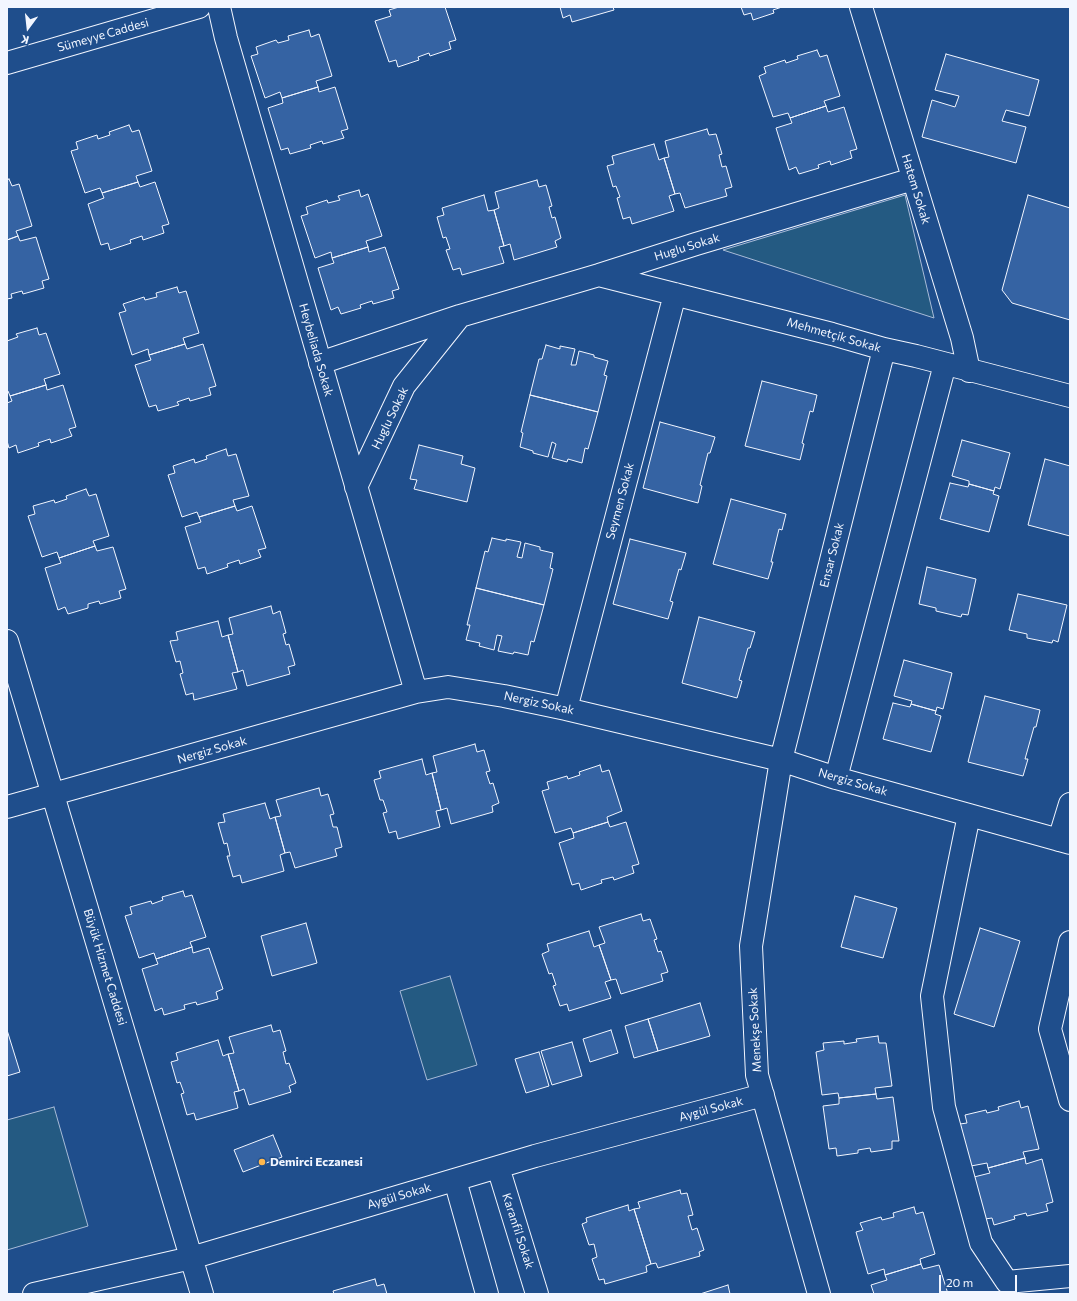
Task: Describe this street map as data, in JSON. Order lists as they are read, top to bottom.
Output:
{
  "streets": {
    "street": [
      "Sümeyye Caddesi",
      "Hatem Sokak",
      "Huglu Sokak",
      "Mehmetçik Sokak",
      "Heybeliada Sokak",
      "Seymen Sokak",
      "Ensar Sokak",
      "Nergiz Sokak",
      "Büyük Hizmet Caddesi",
      "Menekşe Sokak",
      "Aygül Sokak",
      "Karanfil Sokak"
    ]
  },
  "crossings": [
    ["Hatem Sokak", "Huglu Sokak"],
    ["Hatem Sokak", "Mehmetçik Sokak"],
    ["Huglu Sokak", "Mehmetçik Sokak"],
    ["Huglu Sokak", "Heybeliada Sokak"],
    ["Mehmetçik Sokak", "Seymen Sokak"],
    ["Mehmetçik Sokak", "Ensar Sokak"],
    ["Heybeliada Sokak", "Nergiz Sokak"],
    ["Seymen Sokak", "Nergiz Sokak"],
    ["Ensar Sokak", "Nergiz Sokak"],
    ["Ensar Sokak", "Menekşe Sokak"],
    ["Nergiz Sokak", "Büyük Hizmet Caddesi"],
    ["Nergiz Sokak", "Menekşe Sokak"],
    ["Büyük Hizmet Caddesi", "Aygül Sokak"],
    ["Menekşe Sokak", "Aygül Sokak"],
    ["Aygül Sokak", "Karanfil Sokak"]
  ],
  "places": ["Demirci Eczanesi"],
  "scale_bar": "20 m",
  "north": "bottom"
}
